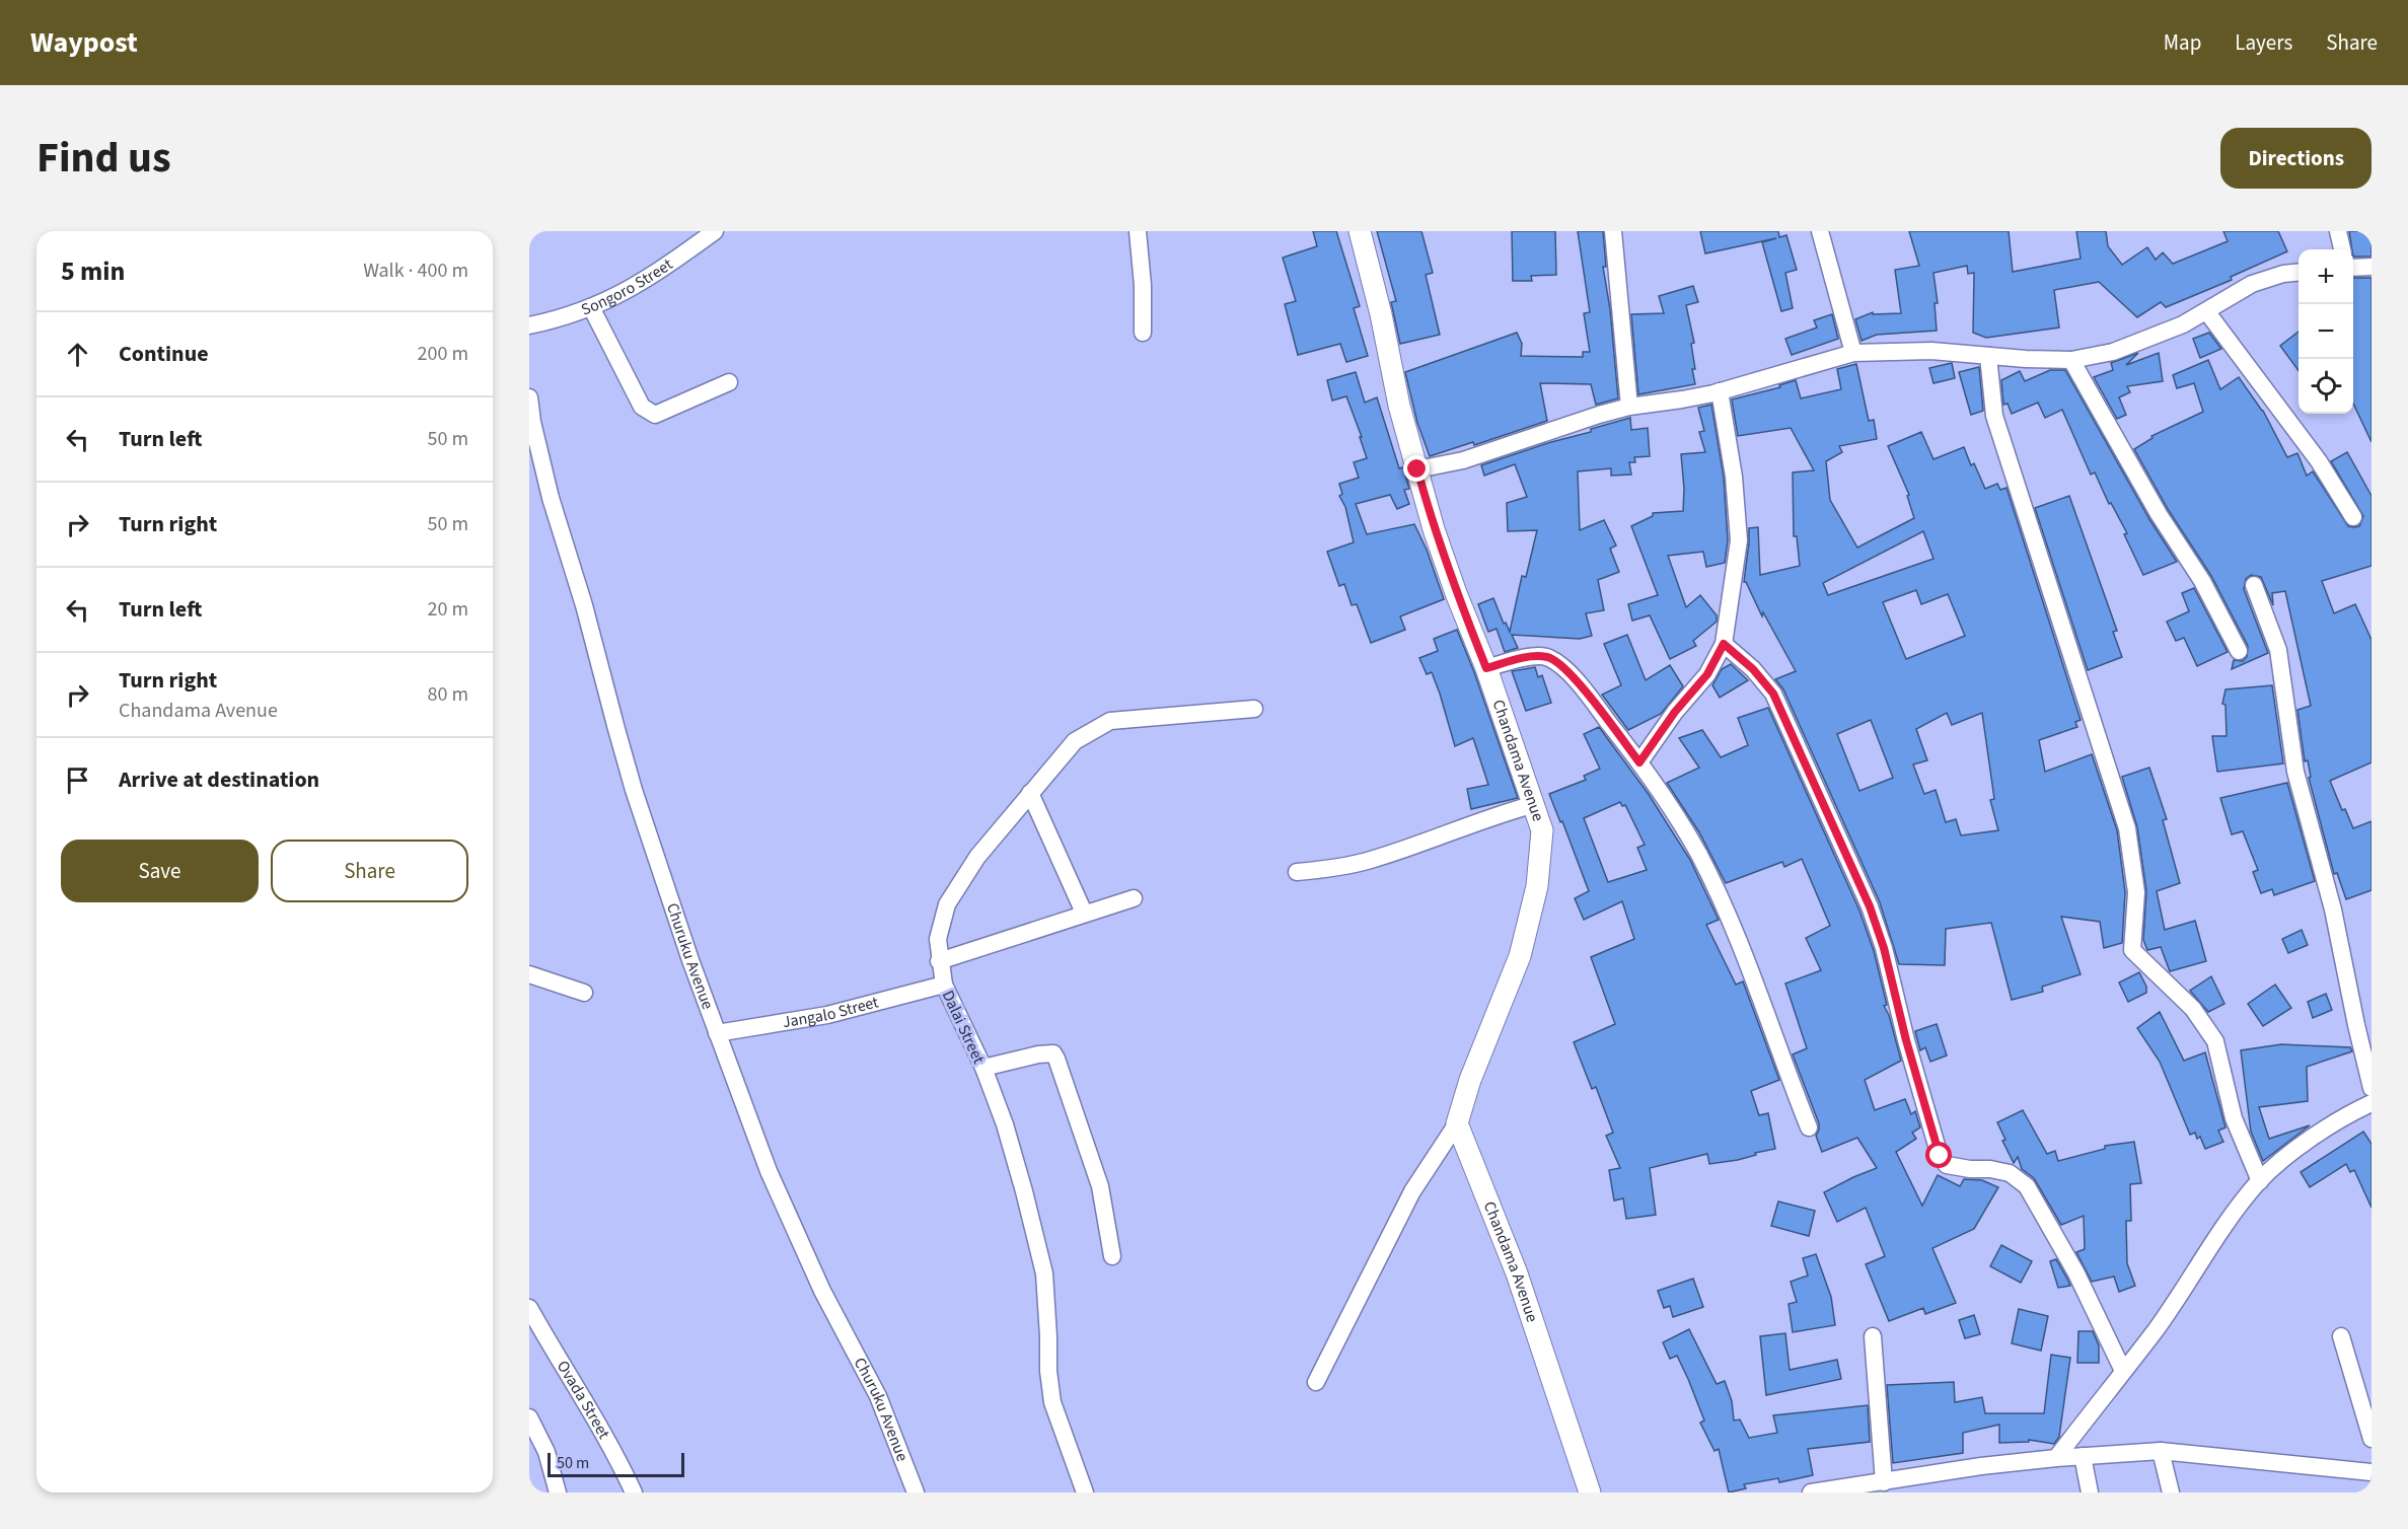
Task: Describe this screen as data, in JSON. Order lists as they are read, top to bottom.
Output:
{
  "streets": {
    "street": [
      "Songoro Street",
      "Chandama Avenue",
      "Churuku Avenue",
      "Jangalo Street",
      "Dalai Street",
      "Ovada Street"
    ]
  },
  "crossings": [
    ["Churuku Avenue", "Jangalo Street"],
    ["Jangalo Street", "Dalai Street"]
  ],
  "scale_bar": "50 m",
  "page": {
    "header": "Waypost",
    "nav": ["Map", "Layers", "Share"],
    "title": "Find us",
    "buttons": [
      "Directions",
      ["Save", "Share"]
    ],
    "heading": ["5 min", "Walk · 400 m"],
    "map_buttons": ["+", "−"],
    "list": [
      ["Continue", "200 m"],
      ["Turn left", "50 m"],
      ["Turn right", "50 m"],
      ["Turn left", "20 m"],
      ["Turn right", "Chandama Avenue", "80 m"],
      "Arrive at destination"
    ],
    "scale": "50 m"
  }
}
